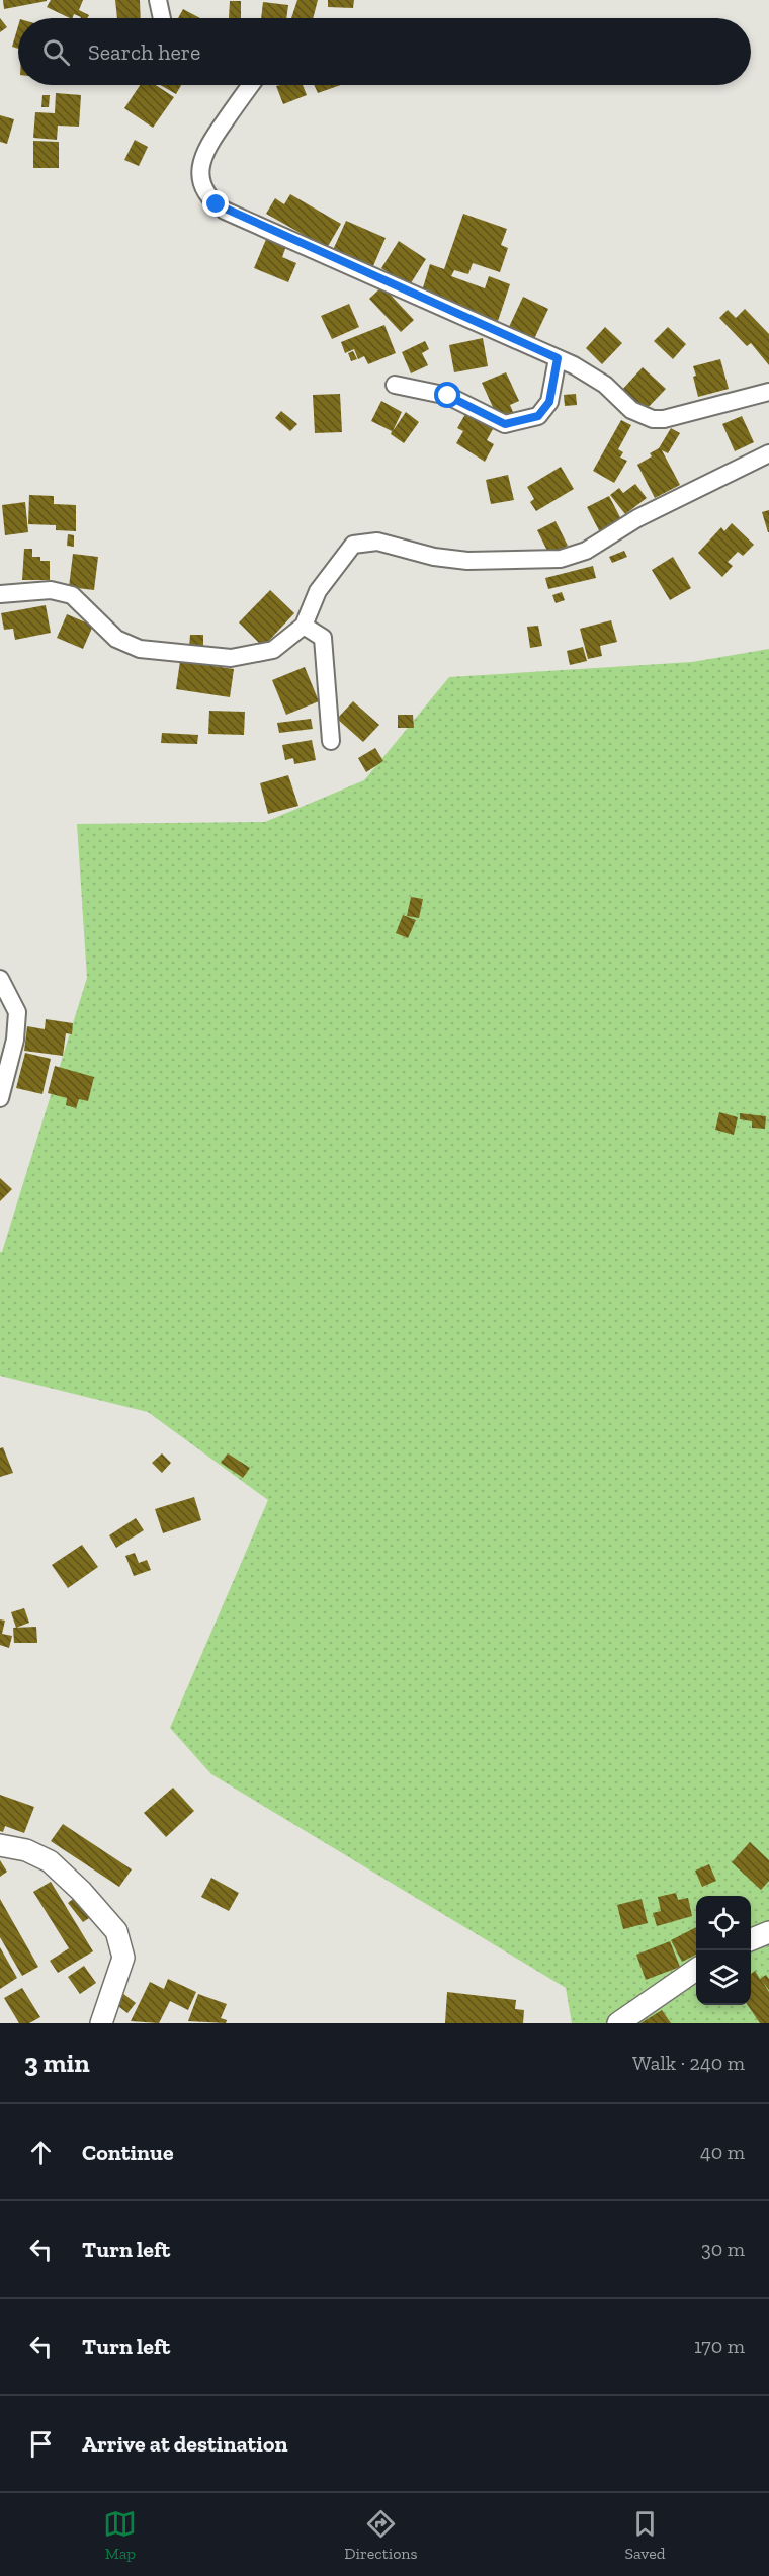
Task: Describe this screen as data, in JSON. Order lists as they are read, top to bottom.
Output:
{
  "page": {
    "search": "Search here",
    "heading": ["3 min", "Walk · 240 m"],
    "list": [
      ["Continue", "40 m"],
      ["Turn left", "30 m"],
      ["Turn left", "170 m"],
      "Arrive at destination"
    ],
    "nav": ["Map", "Directions", "Saved"]
  }
}
